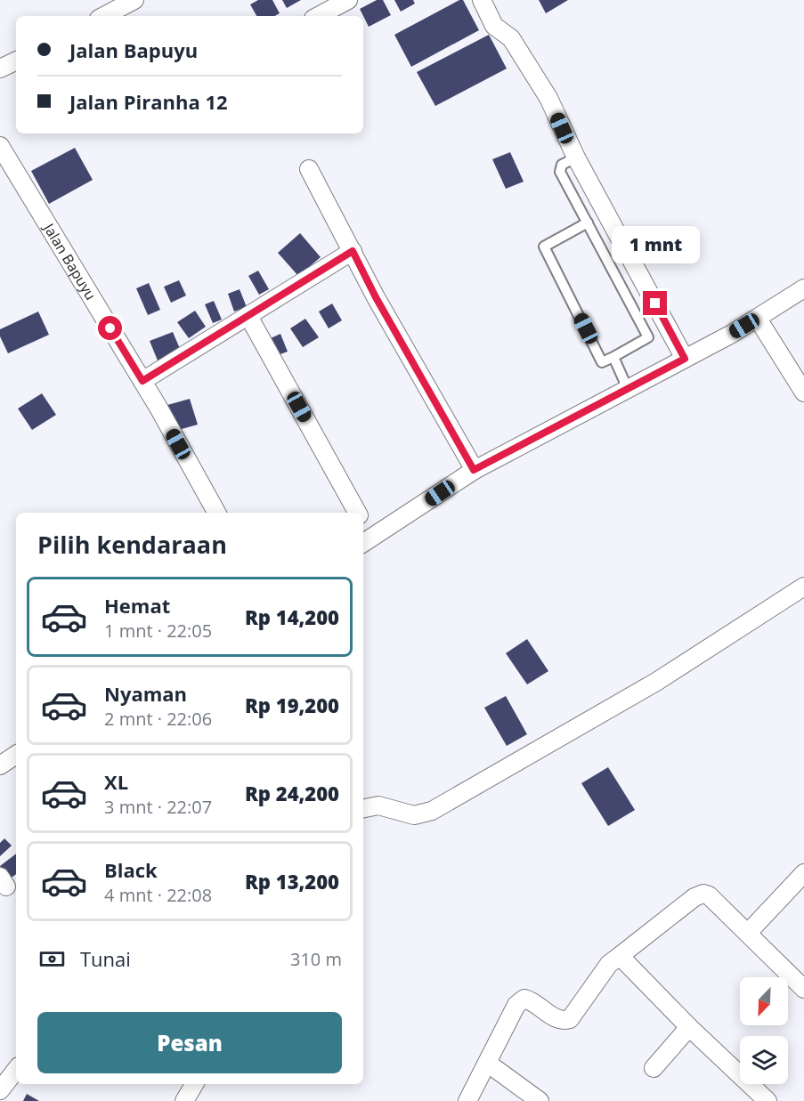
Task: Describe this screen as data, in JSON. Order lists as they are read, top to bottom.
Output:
{
  "streets": {
    "street": ["Jalan Bapuyu"]
  },
  "north": "bottom left",
  "page": {
    "banner": ["Jalan Bapuyu", "Jalan Piranha 12"],
    "bubble": "1 mnt",
    "heading": "Pilih kendaraan",
    "list": [
      {
        "name": "Hemat",
        "note": "1 mnt · 22:05",
        "value": "Rp 14,200"
      },
      {
        "name": "Nyaman",
        "note": "2 mnt · 22:06",
        "value": "Rp 19,200"
      },
      {
        "name": "XL",
        "note": "3 mnt · 22:07",
        "value": "Rp 24,200"
      },
      {
        "name": "Black",
        "note": "4 mnt · 22:08",
        "value": "Rp 13,200"
      }
    ],
    "pay": ["Tunai", "310 m"],
    "buttons": "Pesan"
  }
}
